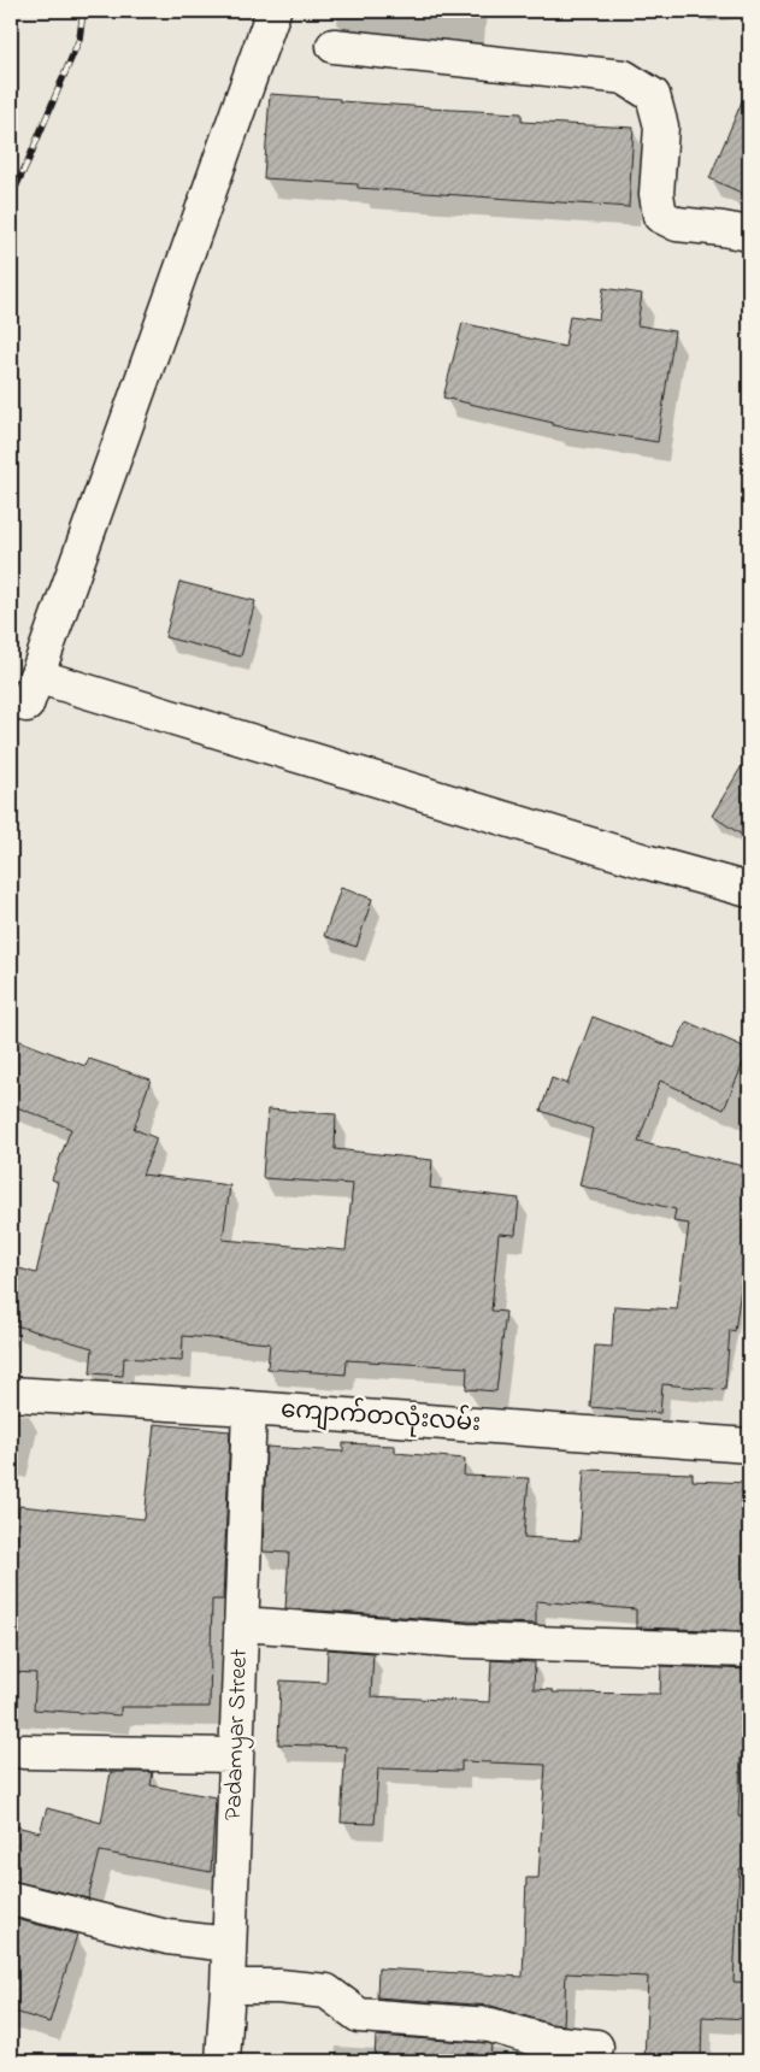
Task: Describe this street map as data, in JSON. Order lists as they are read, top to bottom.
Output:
{
  "streets": {
    "street": ["ကျောက်တလုံးလမ်း", "Padamyar Street"]
  },
  "crossings": [
    ["ကျောက်တလုံးလမ်း", "Padamyar Street"]
  ]
}
